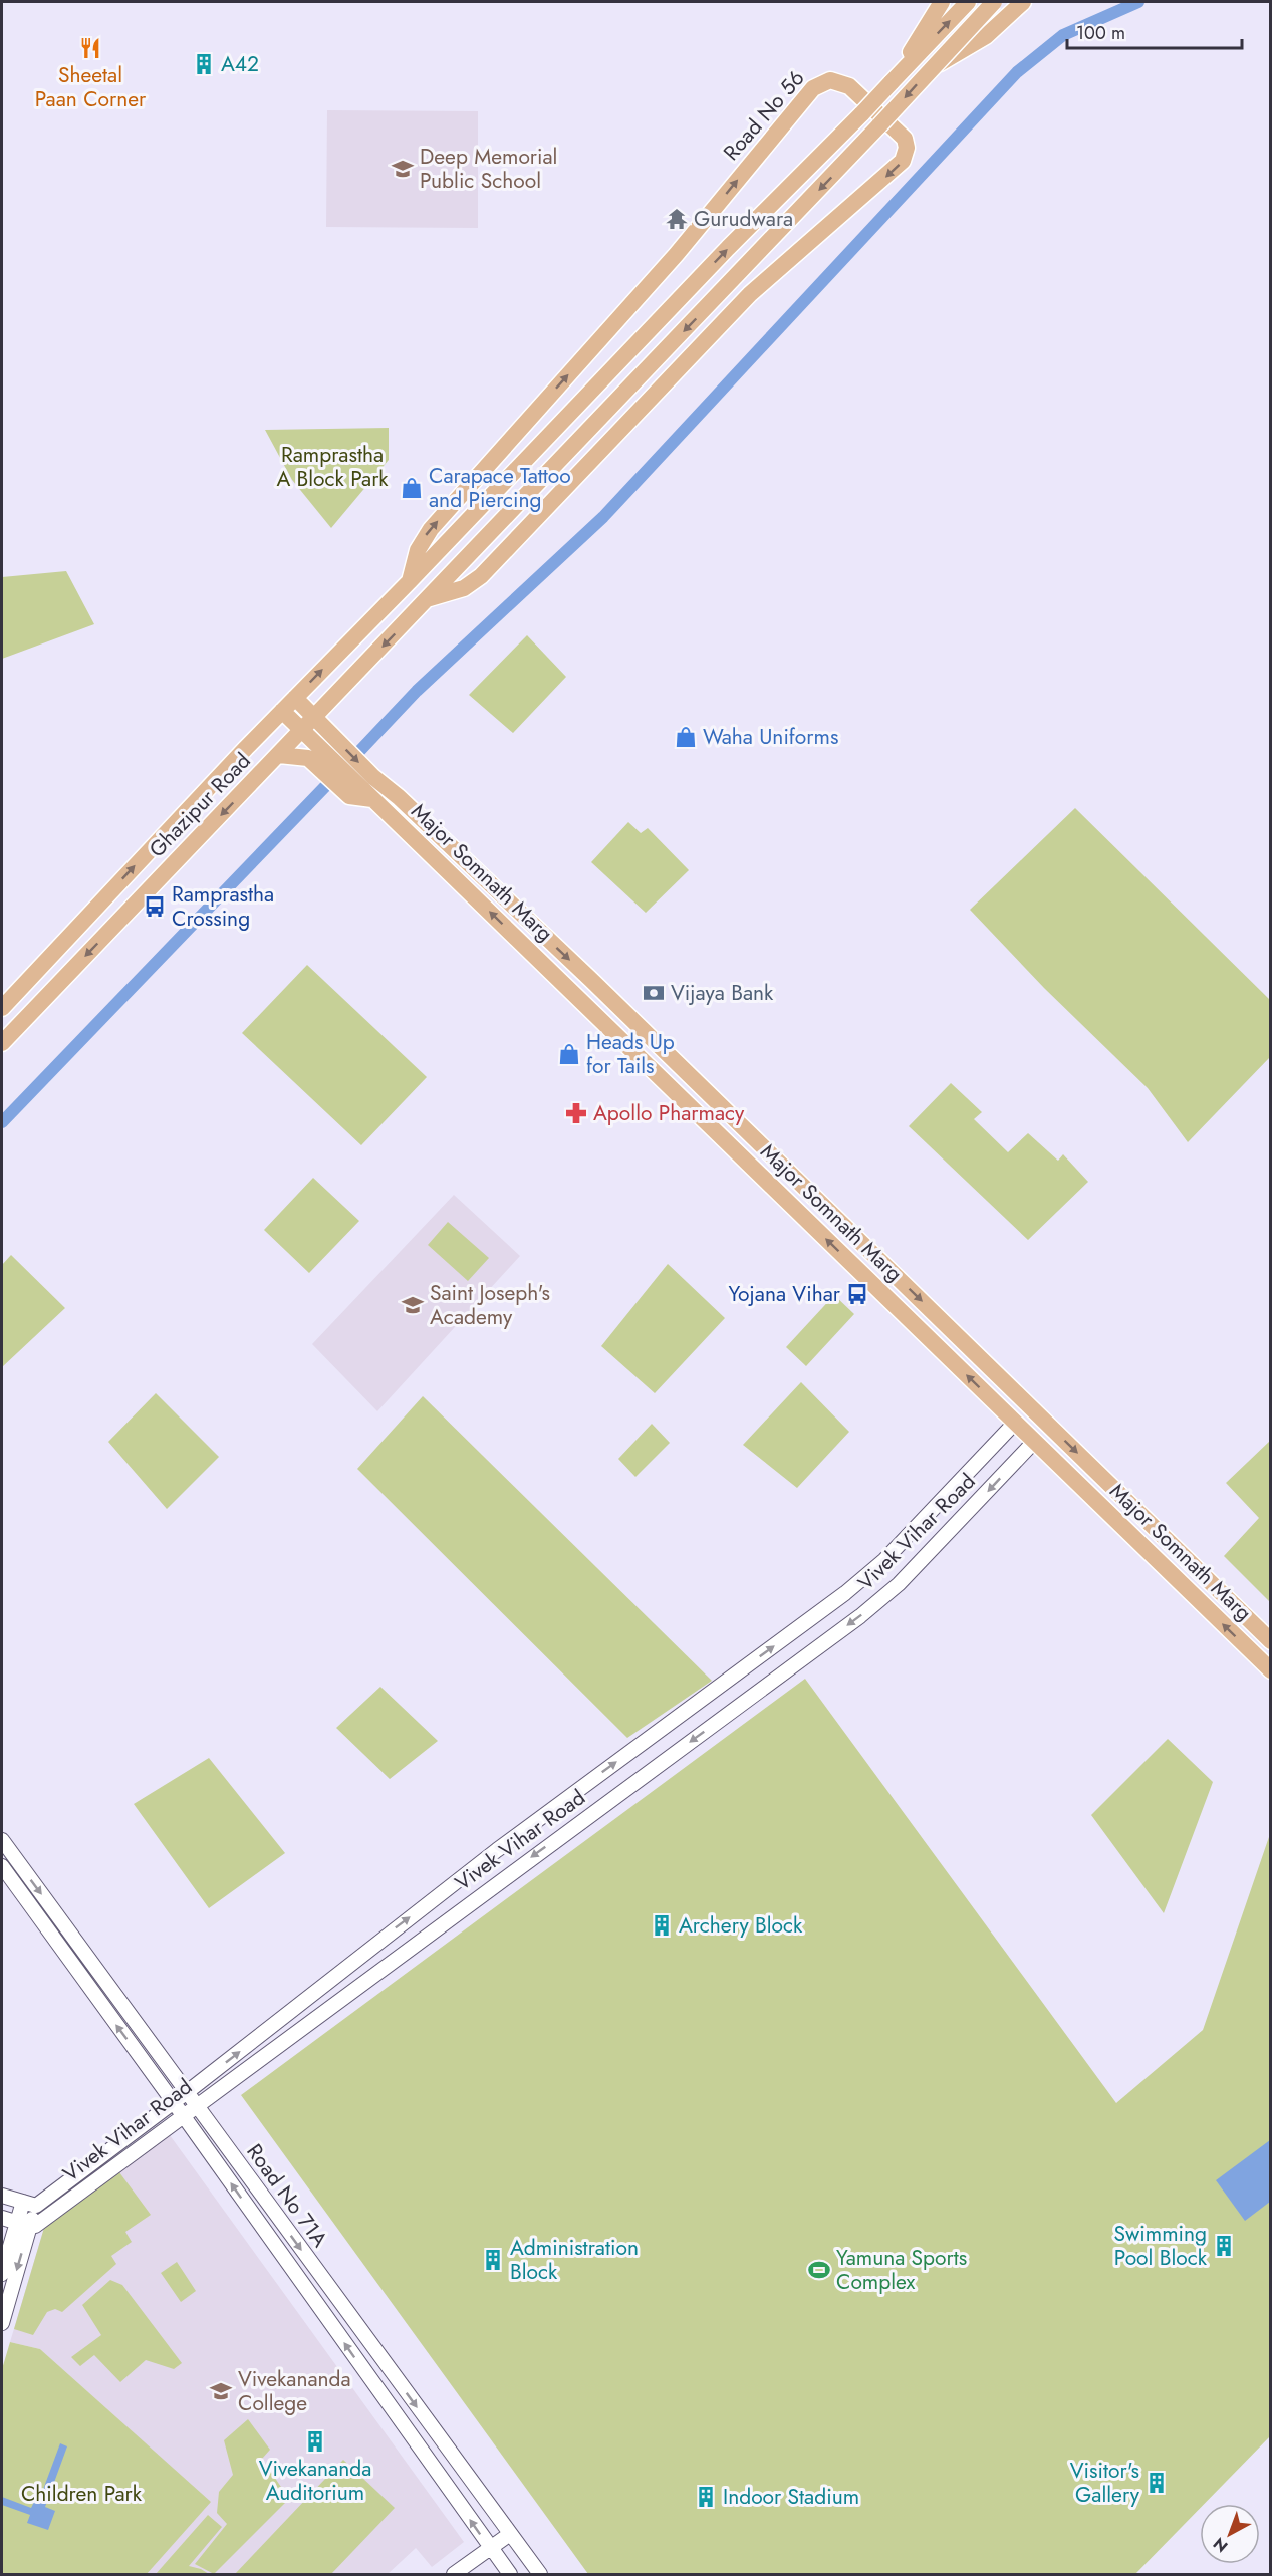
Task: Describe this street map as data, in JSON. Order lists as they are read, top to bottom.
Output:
{
  "streets": {
    "main road": ["Road No 56", "Ghazipur Road", "Major Somnath Marg"],
    "street": ["Vivek Vihar Road", "Road No 71A"]
  },
  "crossings": [
    ["Road No 56", "Ghazipur Road"],
    ["Ghazipur Road", "Major Somnath Marg"],
    ["Major Somnath Marg", "Vivek Vihar Road"],
    ["Vivek Vihar Road", "Road No 71A"]
  ],
  "parks": ["Ramprastha A Block Park", "Children Park"],
  "places": {
    "restaurant": ["Sheetal Paan Corner"],
    "building": [
      "A42",
      "Archery Block",
      "Swimming Pool Block",
      "Administration Block",
      "Vivekananda Auditorium",
      "Visitor's Gallery",
      "Indoor Stadium"
    ],
    "school or university": ["Deep Memorial Public School", "Saint Joseph's Academy", "Vivekananda College"],
    "temple": ["Gurudwara"],
    "shop": ["Carapace Tattoo and Piercing", "Waha Uniforms", "Heads Up for Tails"],
    "bus stop": ["Ramprastha Crossing", "Yojana Vihar"],
    "bank": ["Vijaya Bank"],
    "pharmacy": ["Apollo Pharmacy"],
    "sports": ["Yamuna Sports Complex"]
  },
  "scale_bar": "100 m",
  "north": "bottom left"
}
